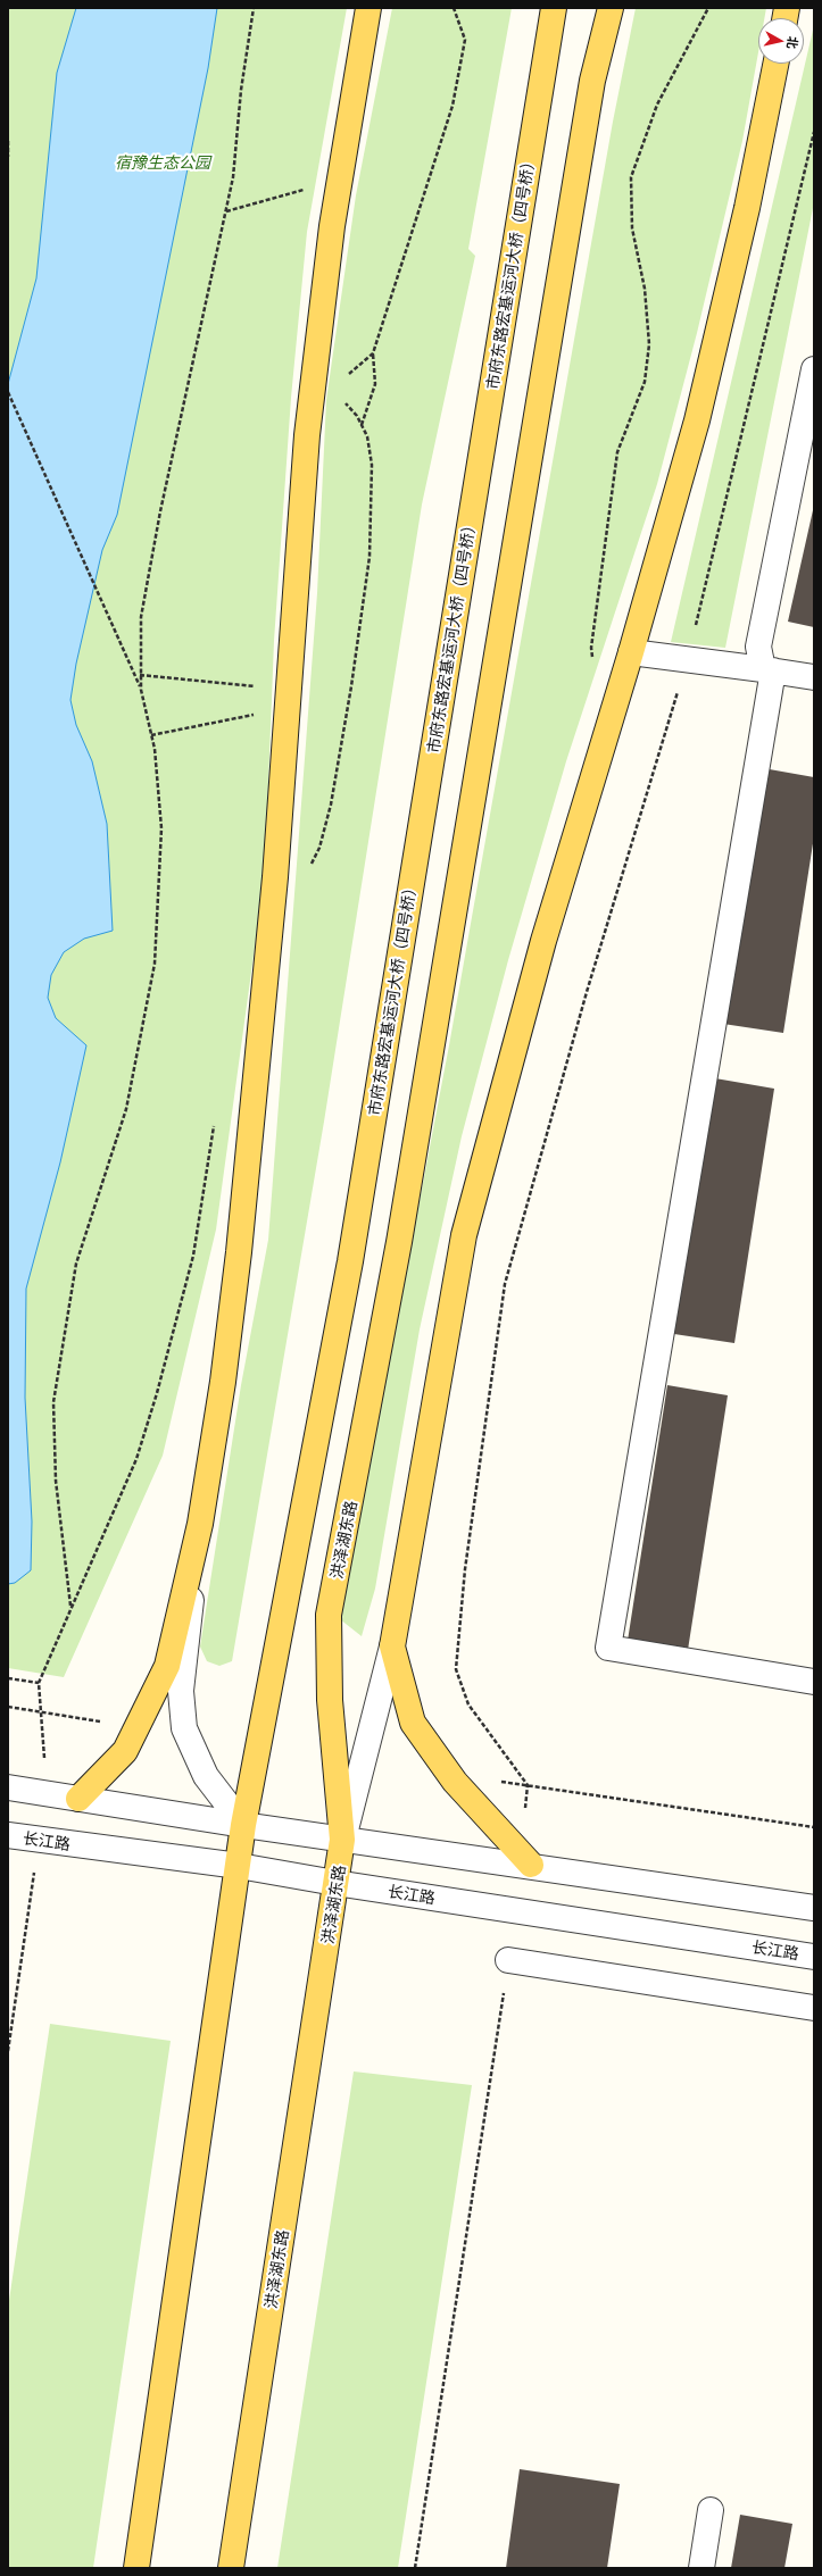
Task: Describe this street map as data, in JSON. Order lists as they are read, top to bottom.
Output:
{
  "streets": {
    "main road": ["市府东路宏基运河大桥（四号桥）", "洪泽湖东路"],
    "street": ["长江路"]
  },
  "crossings": [
    ["洪泽湖东路", "长江路"]
  ],
  "parks": ["宿豫生态公园"],
  "north": "right"
}
